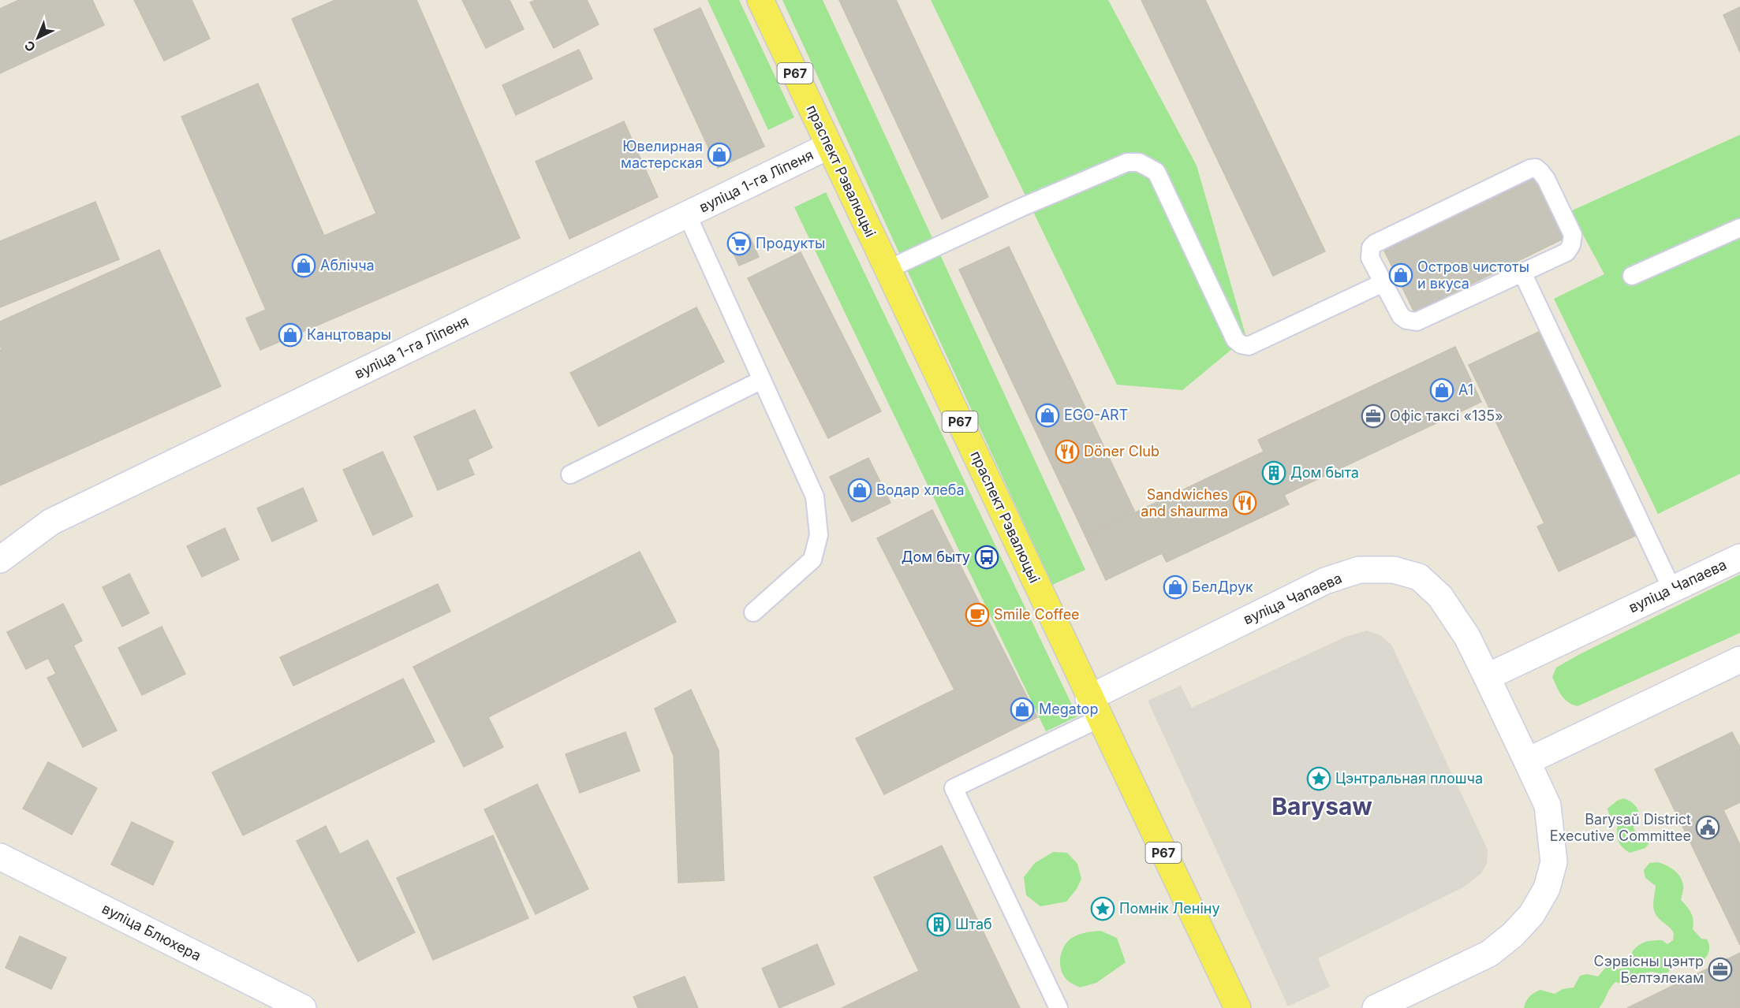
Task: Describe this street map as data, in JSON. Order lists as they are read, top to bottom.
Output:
{
  "streets": {
    "main road": [
      "Р67",
      "праспект Рэвалюцыі",
      "вуліца 1-га Ліпеня",
      "вуліца Чапаева",
      "вуліца Блюхера"
    ]
  },
  "crossings": [
    ["праспект Рэвалюцыі", "вуліца 1-га Ліпеня"],
    ["праспект Рэвалюцыі", "вуліца Чапаева"]
  ],
  "districts": ["Barysaw"],
  "places": {
    "shop": [
      "Ювелирная мастерская",
      "Аблічча",
      "Остров чистоты и вкуса",
      "Канцтовары",
      "A1",
      "EGO-ART",
      "Водар хлеба",
      "БелДрук",
      "Megatop"
    ],
    "supermarket": ["Продукты"],
    "office": ["Офіс таксі «135»", "Сэрвісны цэнтр Белтэлекам"],
    "restaurant": ["Döner Club", "Sandwiches and shaurma"],
    "building": ["Дом быта", "Штаб"],
    "bus stop": ["Дом быту"],
    "cafe": ["Smile Coffee"],
    "place": ["Цэнтральная плошча", "Помнік Леніну"],
    "public building": ["Barysaŭ District Executive Committee"]
  },
  "north": "bottom left"
}
